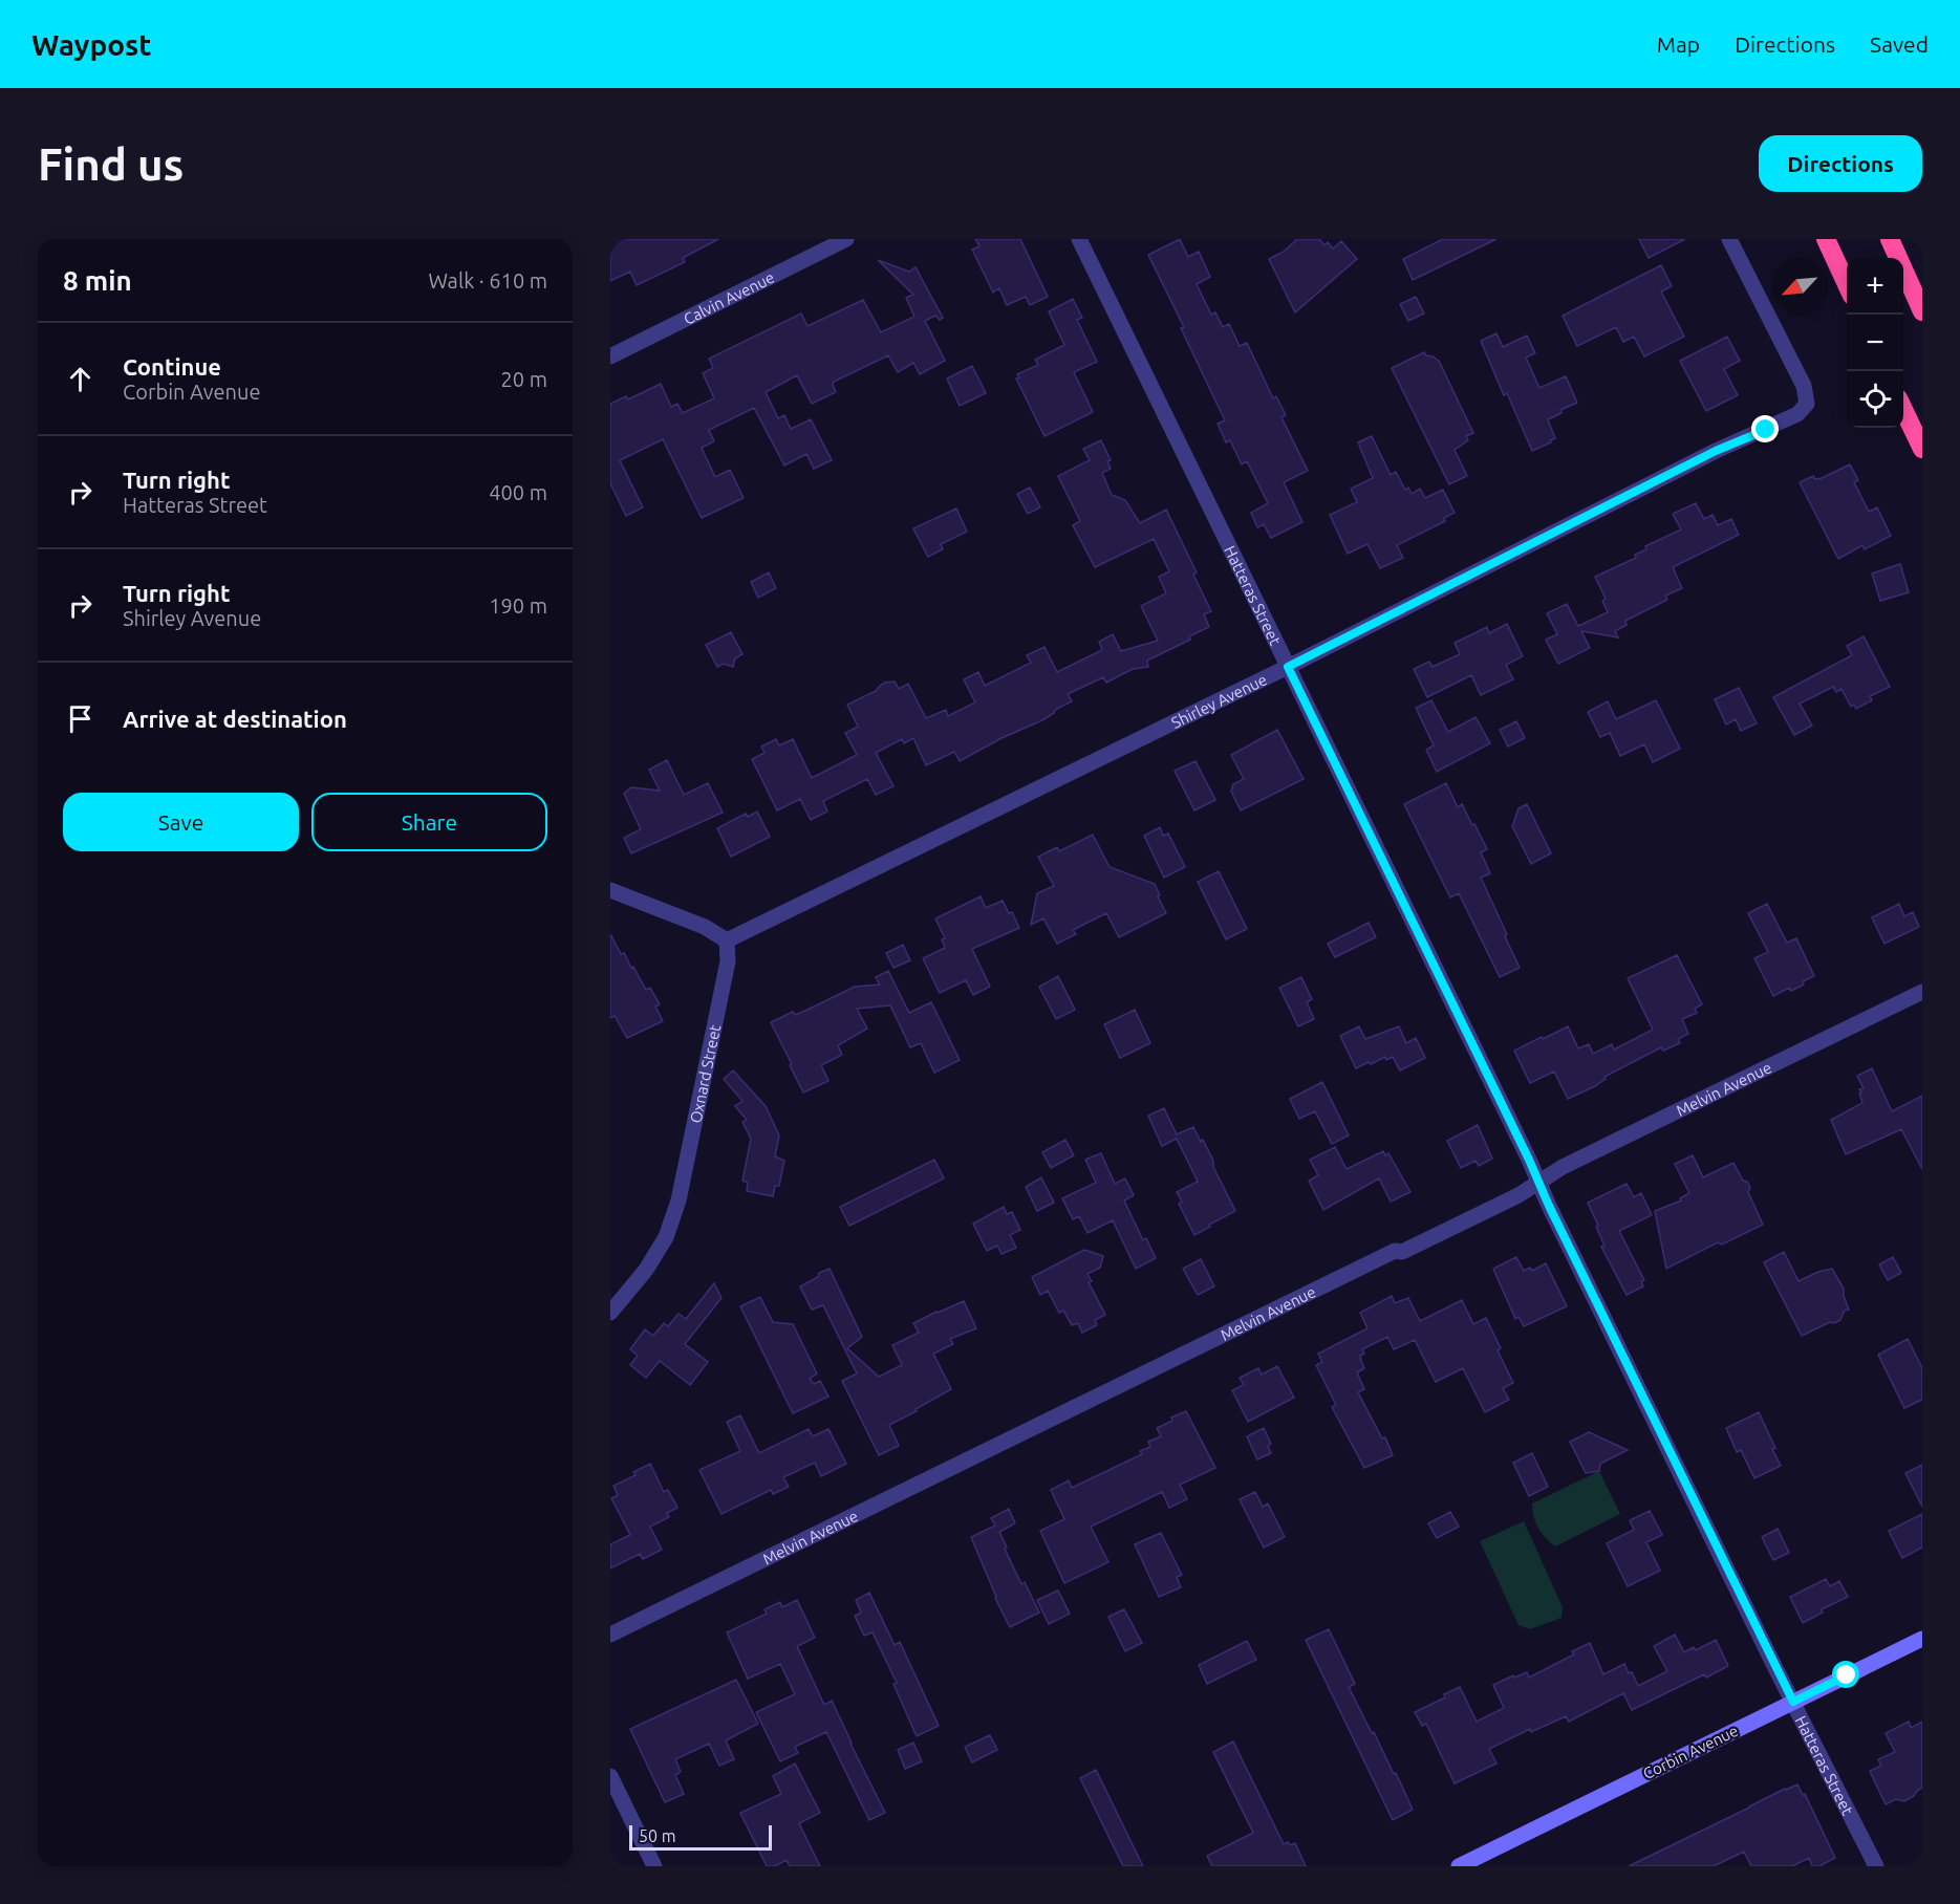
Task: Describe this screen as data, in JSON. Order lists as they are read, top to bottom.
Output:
{
  "streets": {
    "main road": ["Corbin Avenue"],
    "street": [
      "Calvin Avenue",
      "Hatteras Street",
      "Shirley Avenue",
      "Oxnard Street",
      "Melvin Avenue"
    ]
  },
  "crossings": [
    ["Hatteras Street", "Shirley Avenue"],
    ["Hatteras Street", "Melvin Avenue"],
    ["Hatteras Street", "Corbin Avenue"],
    ["Shirley Avenue", "Oxnard Street"]
  ],
  "scale_bar": "50 m",
  "north": "bottom left",
  "page": {
    "header": "Waypost",
    "nav": ["Map", "Directions", "Saved"],
    "buttons": [
      "Directions",
      ["Save", "Share"]
    ],
    "title": "Find us",
    "heading": ["8 min", "Walk · 610 m"],
    "map_buttons": ["+", "−"],
    "list": [
      ["Continue", "Corbin Avenue", "20 m"],
      ["Turn right", "Hatteras Street", "400 m"],
      ["Turn right", "Shirley Avenue", "190 m"],
      "Arrive at destination"
    ],
    "scale": "50 m"
  }
}
